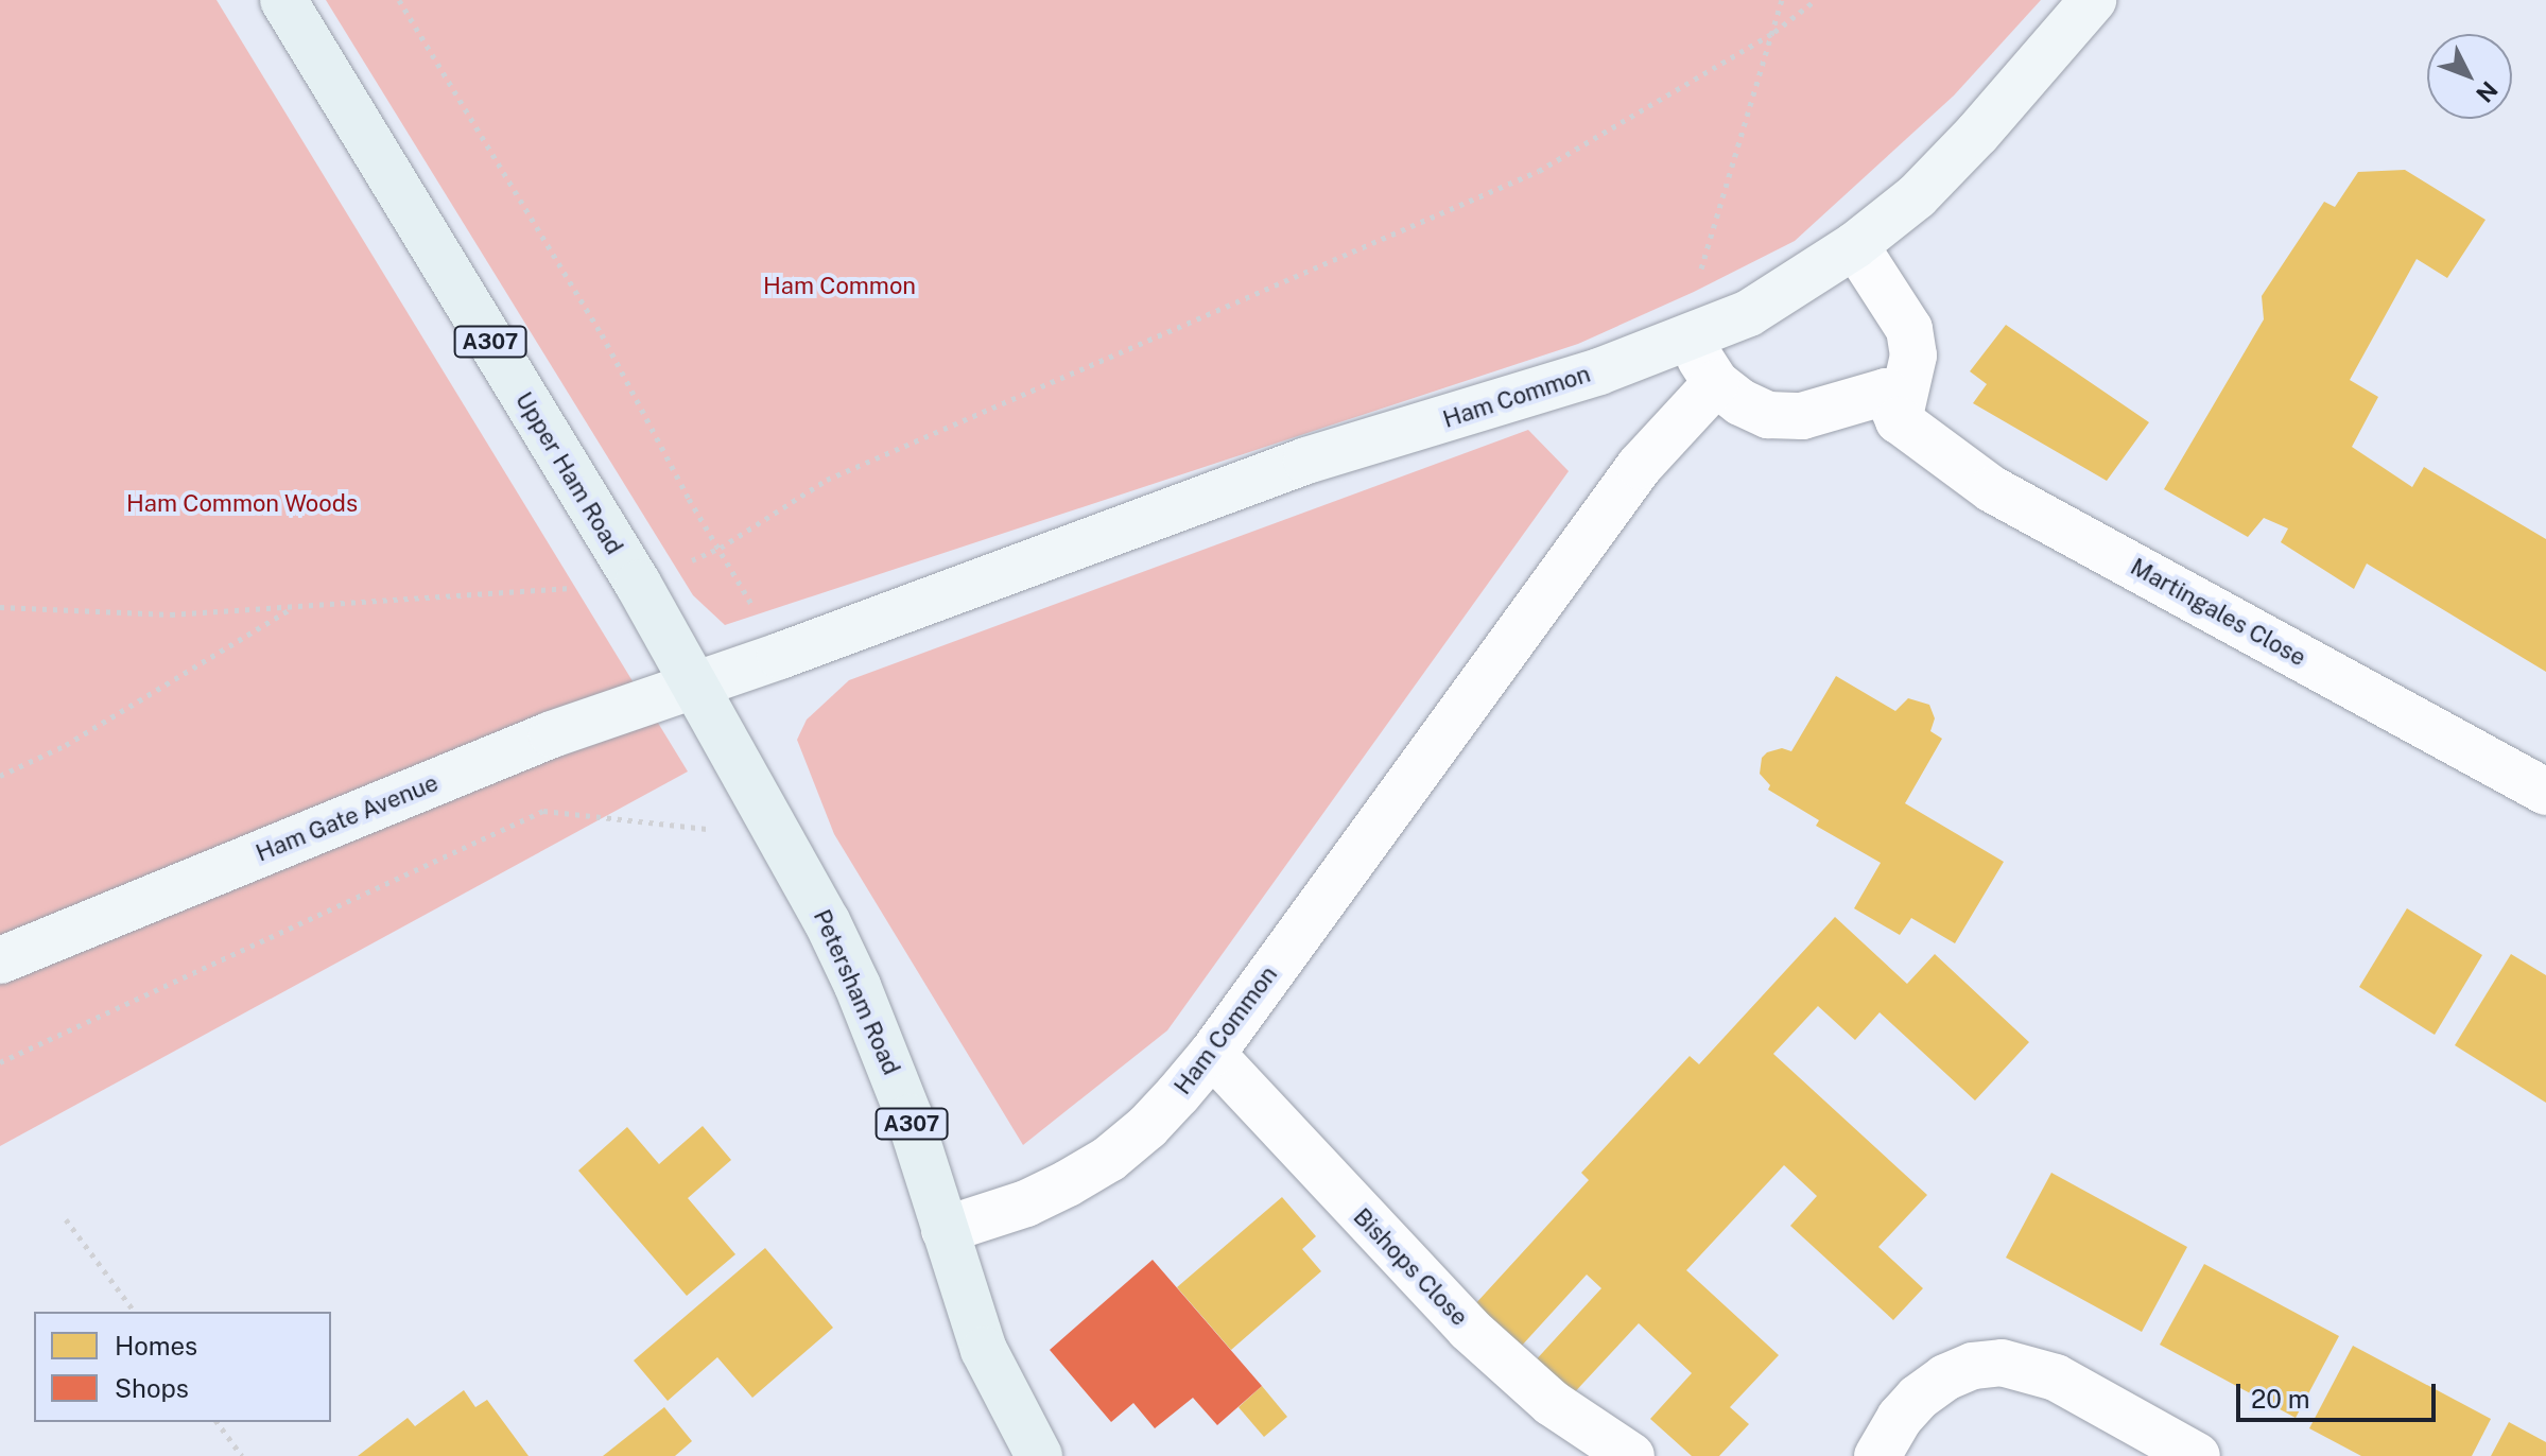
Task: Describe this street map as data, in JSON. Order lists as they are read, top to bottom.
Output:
{
  "streets": {
    "main road": ["A307", "Upper Ham Road", "Petersham Road"],
    "street": [
      "Ham Common",
      "Martingales Close",
      "Ham Gate Avenue",
      "Bishops Close"
    ]
  },
  "crossings": [
    ["Ham Common", "Upper Ham Road"],
    ["Ham Common", "Martingales Close"],
    ["Ham Common", "Ham Gate Avenue"],
    ["Ham Common", "Petersham Road"],
    ["Ham Common", "Bishops Close"],
    ["Upper Ham Road", "Ham Gate Avenue"],
    ["Upper Ham Road", "Petersham Road"],
    ["Ham Gate Avenue", "Petersham Road"]
  ],
  "parks": ["Ham Common", "Ham Common Woods"],
  "legend": ["Homes", "Shops"],
  "scale_bar": "20 m",
  "north": "bottom right"
}
